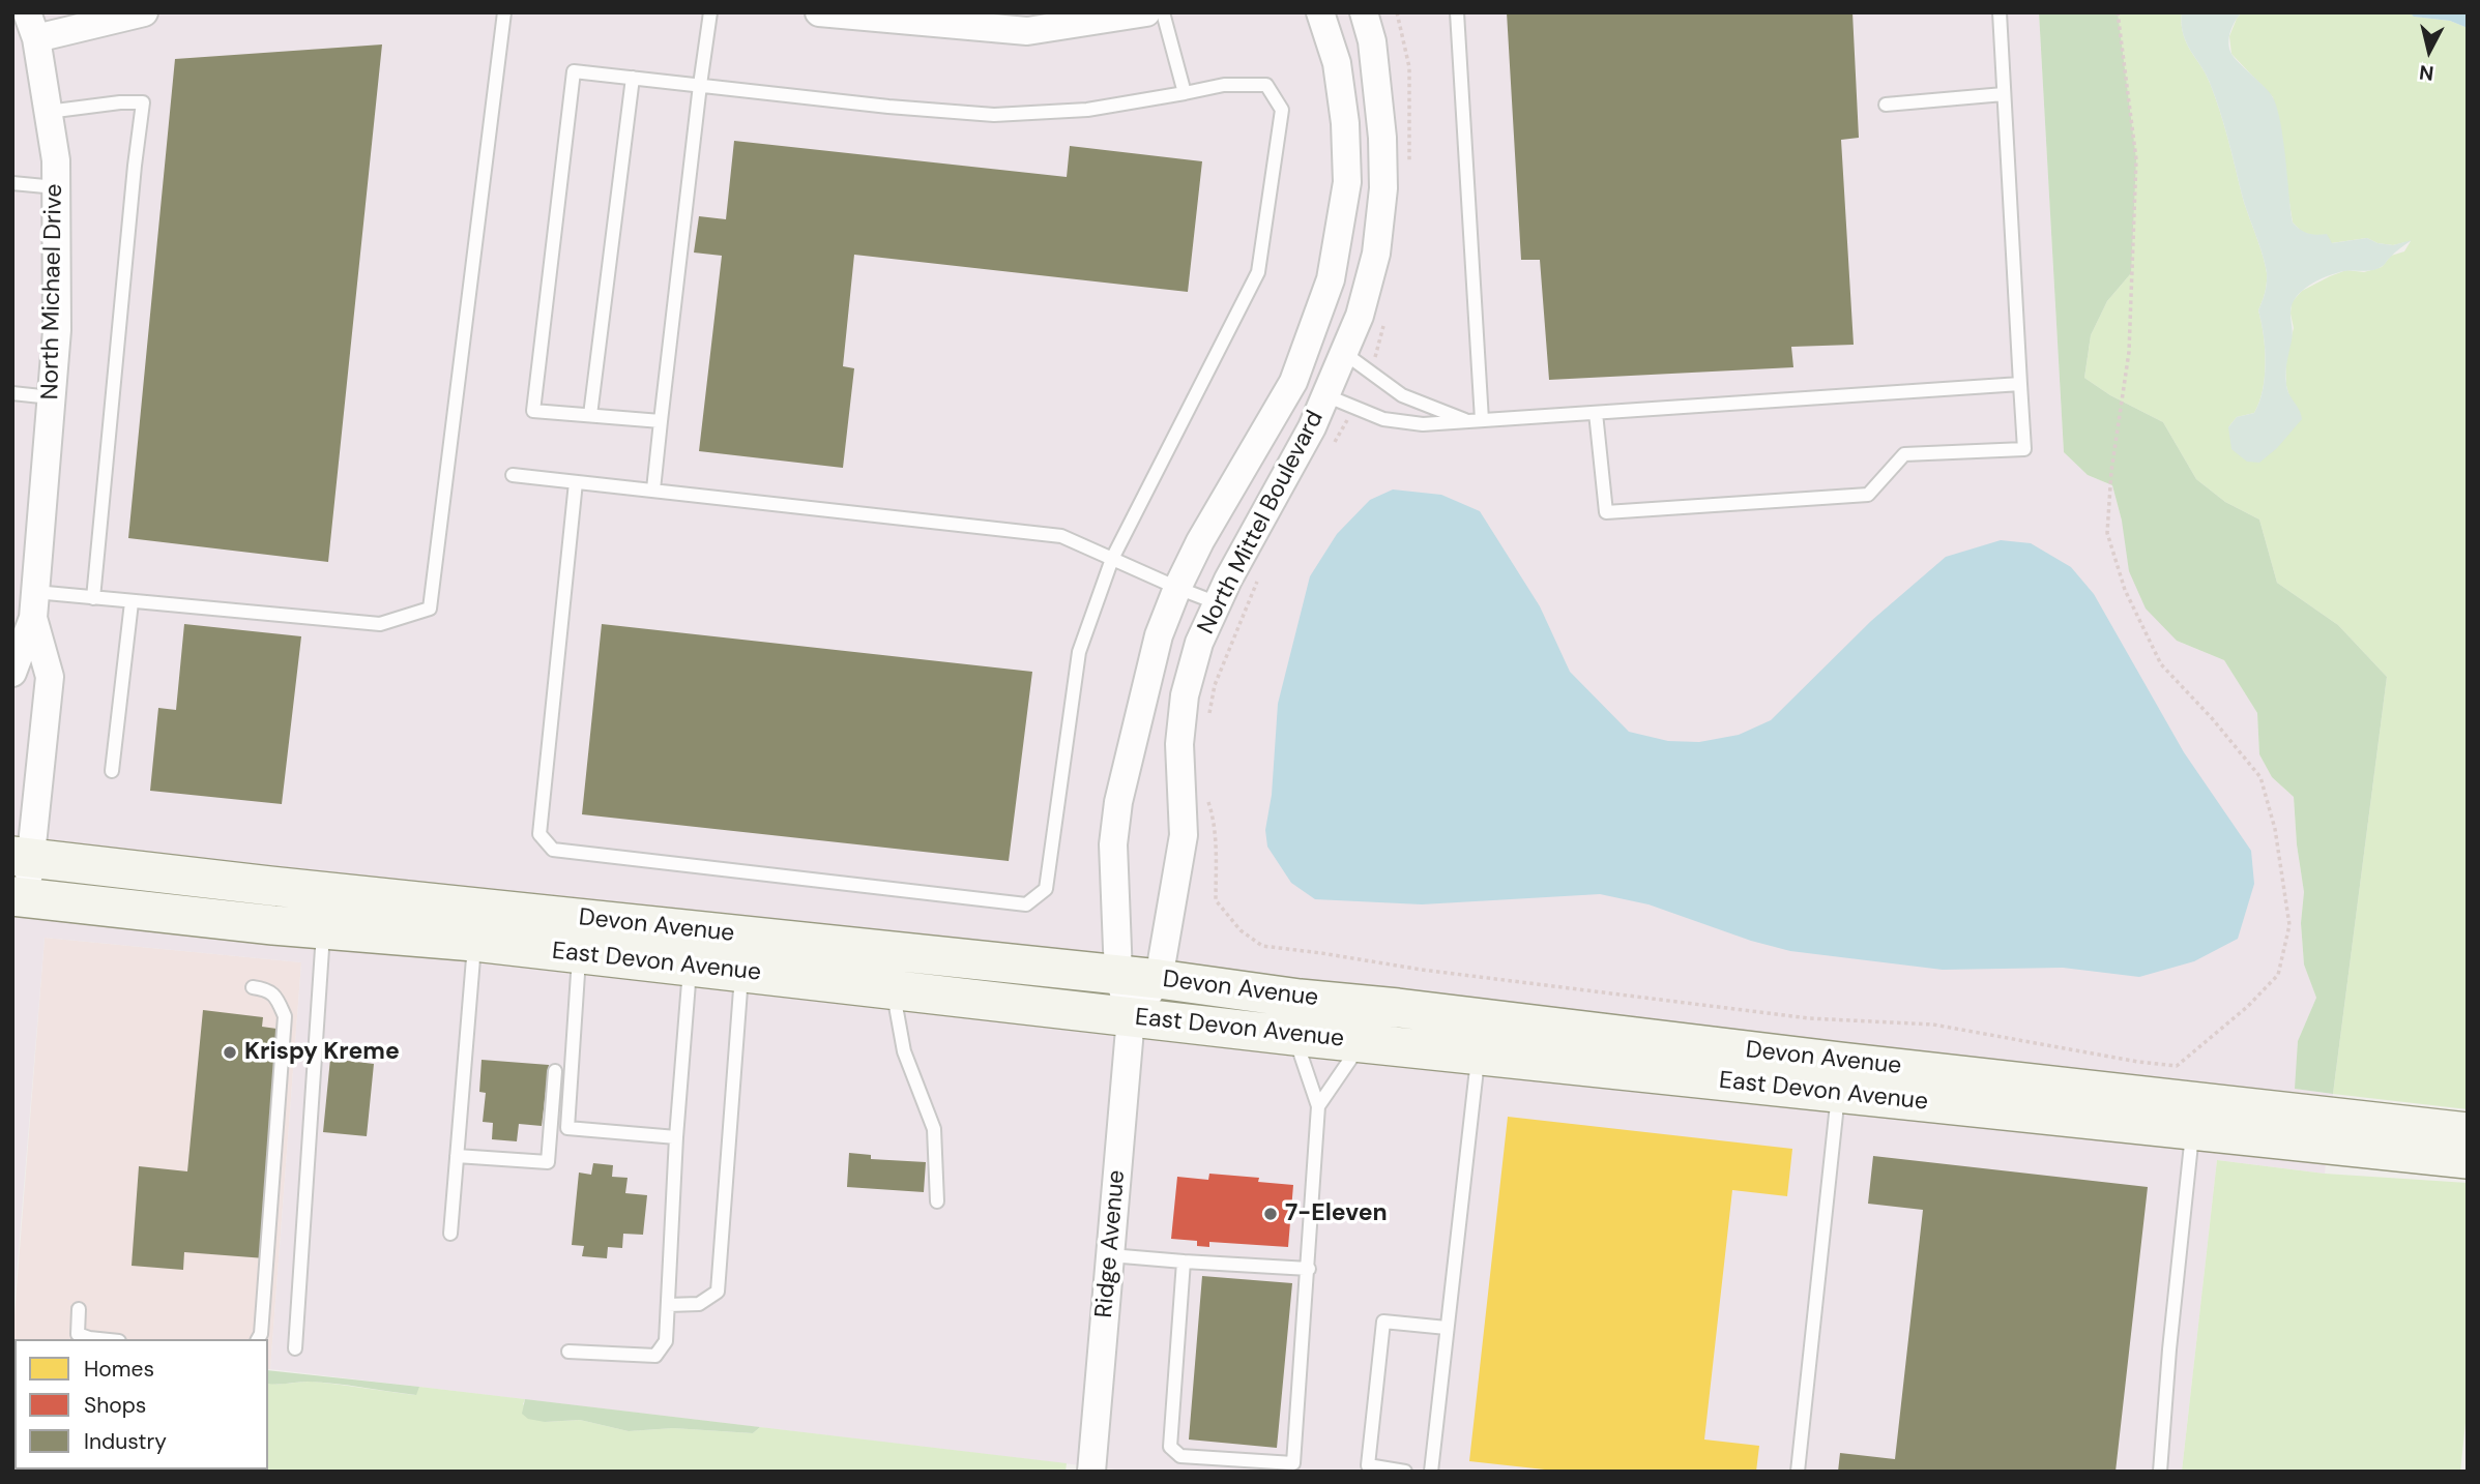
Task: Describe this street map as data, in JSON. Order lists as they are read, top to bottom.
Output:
{
  "streets": {
    "main road": ["Devon Avenue", "East Devon Avenue"],
    "street": ["North Michael Drive", "North Mittel Boulevard", "Ridge Avenue"]
  },
  "crossings": [
    ["North Michael Drive", "Devon Avenue"],
    ["North Michael Drive", "East Devon Avenue"],
    ["North Mittel Boulevard", "Devon Avenue"],
    ["North Mittel Boulevard", "East Devon Avenue"],
    ["North Mittel Boulevard", "Ridge Avenue"],
    ["Devon Avenue", "East Devon Avenue"],
    ["East Devon Avenue", "Ridge Avenue"]
  ],
  "places": ["Krispy Kreme", "7-Eleven"],
  "legend": ["Homes", "Shops", "Industry"],
  "north": "bottom"
}
